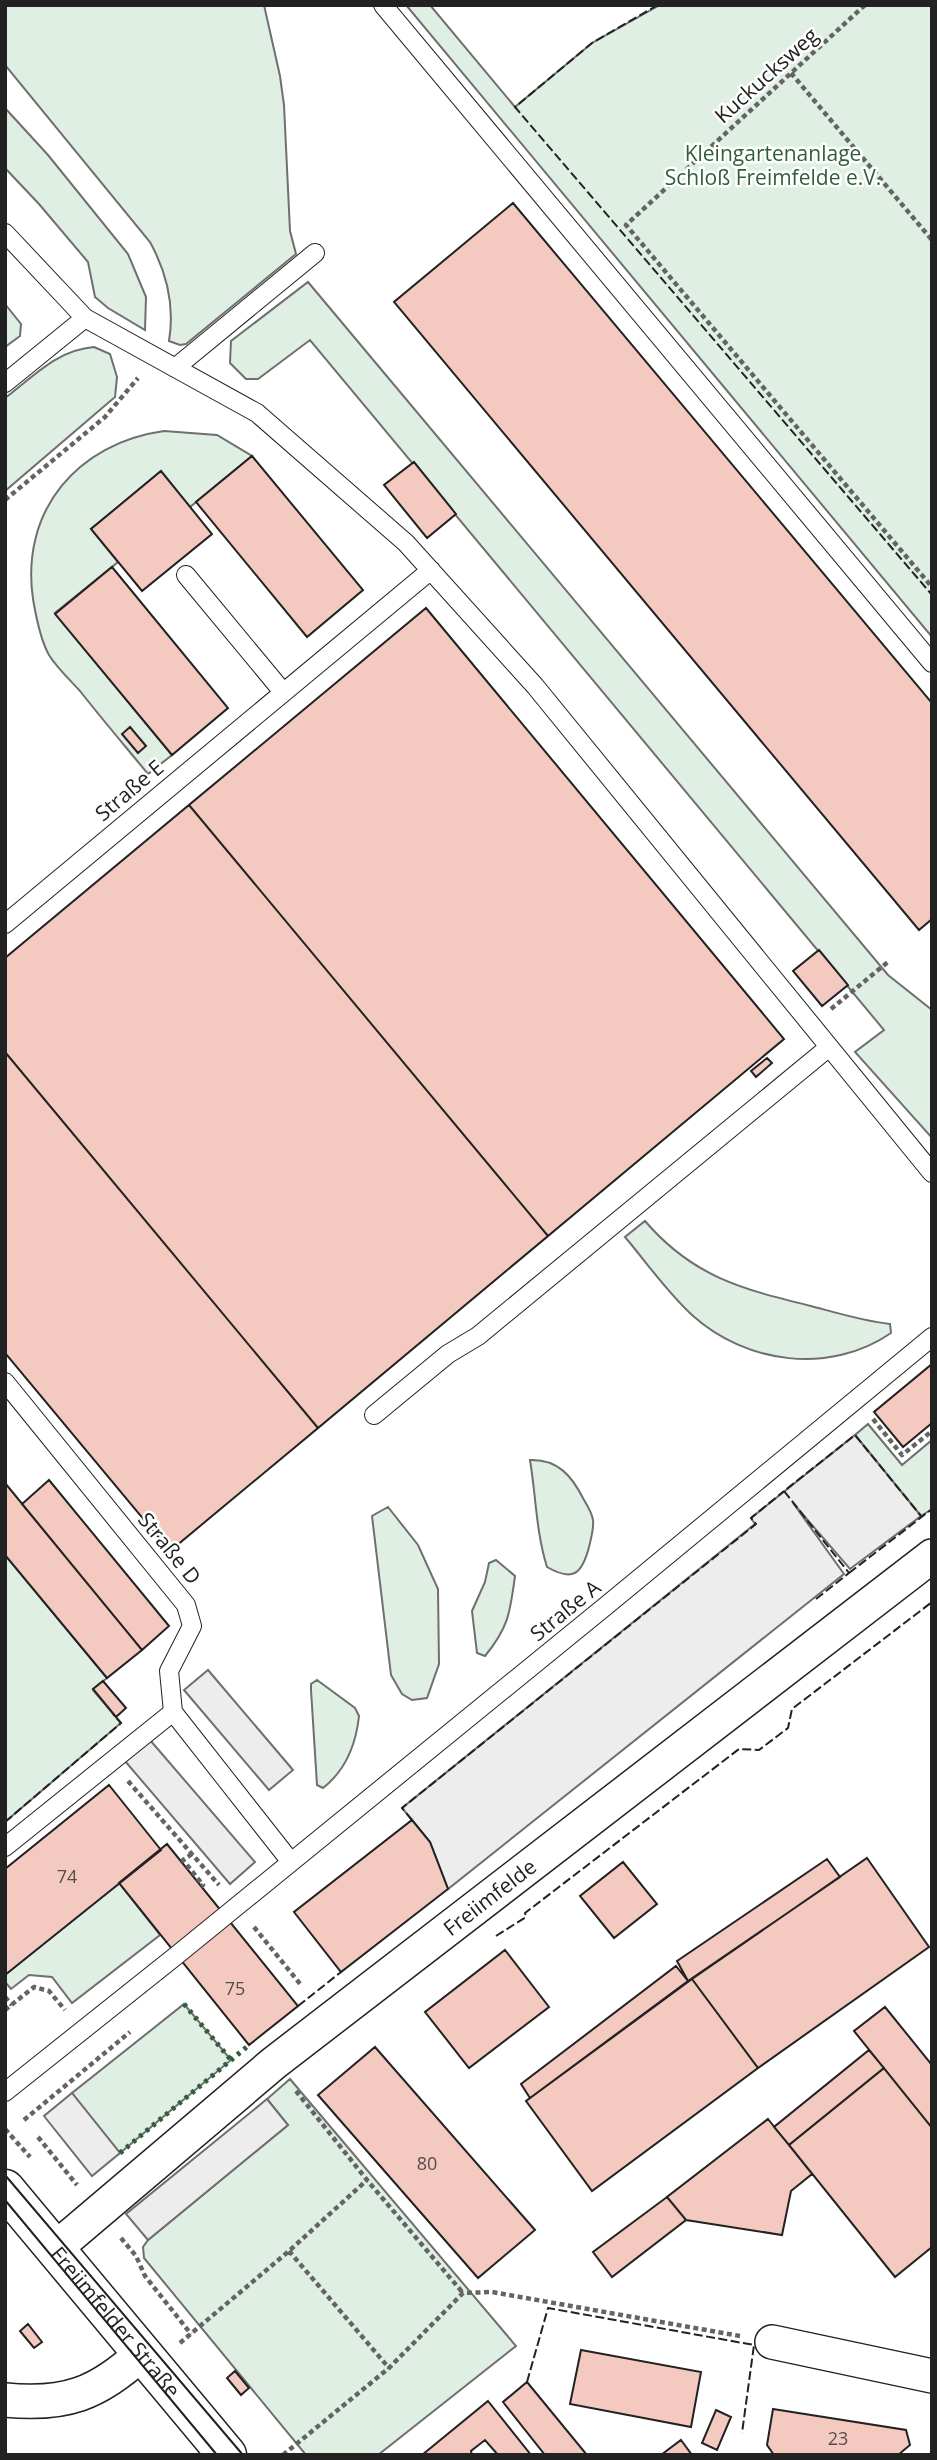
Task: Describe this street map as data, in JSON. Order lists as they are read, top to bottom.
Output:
{
  "streets": {
    "street": ["Freiimfelde", "Freiimfelder Straße"],
    "lane": ["Straße E", "Straße D", "Straße A"],
    "path": ["Kuckucksweg"]
  },
  "crossings": [
    ["Freiimfelde", "Freiimfelder Straße"]
  ],
  "parks": ["Kleingartenanlage Schloß Freimfelde e.V."],
  "house_numbers": [
    "74",
    "75",
    "80",
    "23"
  ]
}
